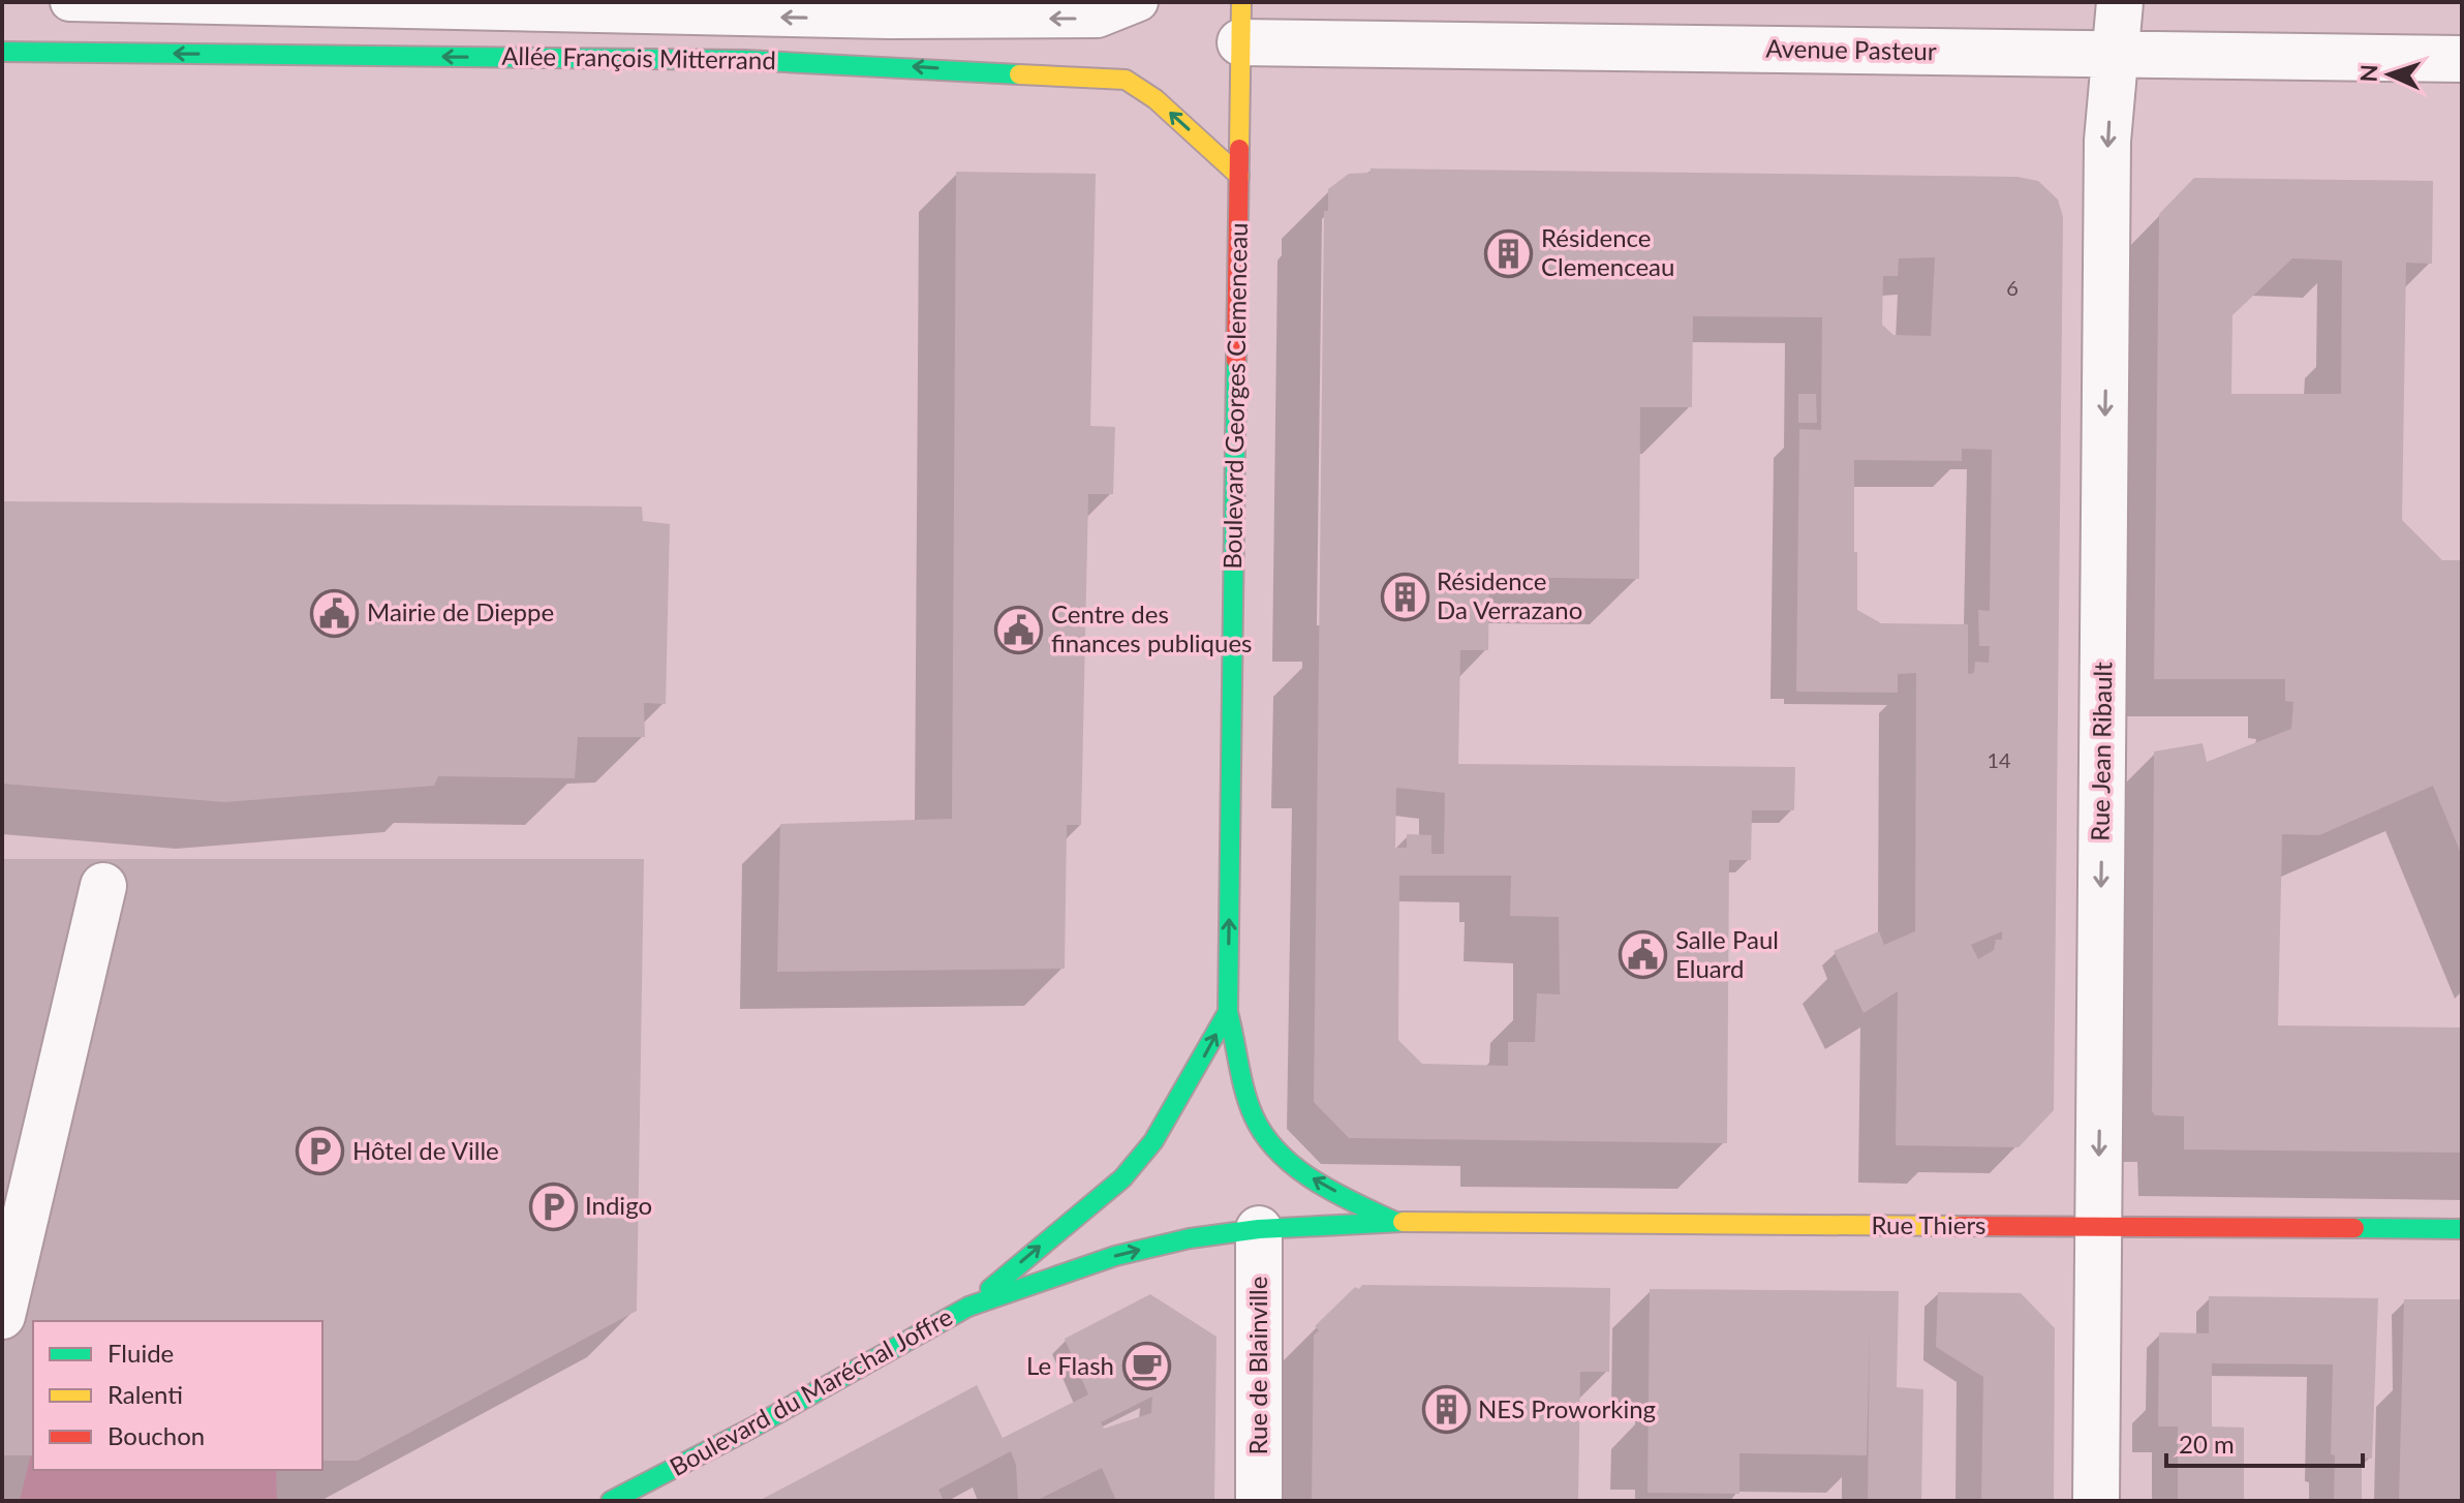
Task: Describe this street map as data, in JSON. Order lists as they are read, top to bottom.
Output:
{
  "streets": {
    "main road": [
      "Allée François Mitterrand",
      "Boulevard Georges Clemenceau",
      "Rue Thiers",
      "Boulevard du Maréchal Joffre"
    ],
    "street": ["Avenue Pasteur", "Rue Jean Ribault", "Rue de Blainville"]
  },
  "crossings": [
    ["Avenue Pasteur", "Boulevard Georges Clemenceau"],
    ["Avenue Pasteur", "Rue Jean Ribault"],
    ["Allée François Mitterrand", "Boulevard Georges Clemenceau"],
    ["Boulevard Georges Clemenceau", "Rue Thiers"],
    ["Boulevard Georges Clemenceau", "Boulevard du Maréchal Joffre"],
    ["Rue Jean Ribault", "Rue Thiers"],
    ["Rue Thiers", "Rue de Blainville"],
    ["Rue Thiers", "Boulevard du Maréchal Joffre"],
    ["Rue de Blainville", "Boulevard du Maréchal Joffre"]
  ],
  "one_way": [
    "Allée François Mitterrand",
    "Boulevard Georges Clemenceau",
    "Rue Jean Ribault",
    "Boulevard du Maréchal Joffre"
  ],
  "places": {
    "building": ["Résidence Clemenceau", "Résidence Da Verrazano", "NES Proworking"],
    "public building": ["Mairie de Dieppe", "Centre des finances publiques", "Salle Paul Eluard"],
    "parking": ["Hôtel de Ville", "Indigo"],
    "cafe": ["Le Flash"]
  },
  "house_numbers": ["6", "14"],
  "legend": ["Fluide", "Ralenti", "Bouchon"],
  "scale_bar": "20 m",
  "north": "left"
}
